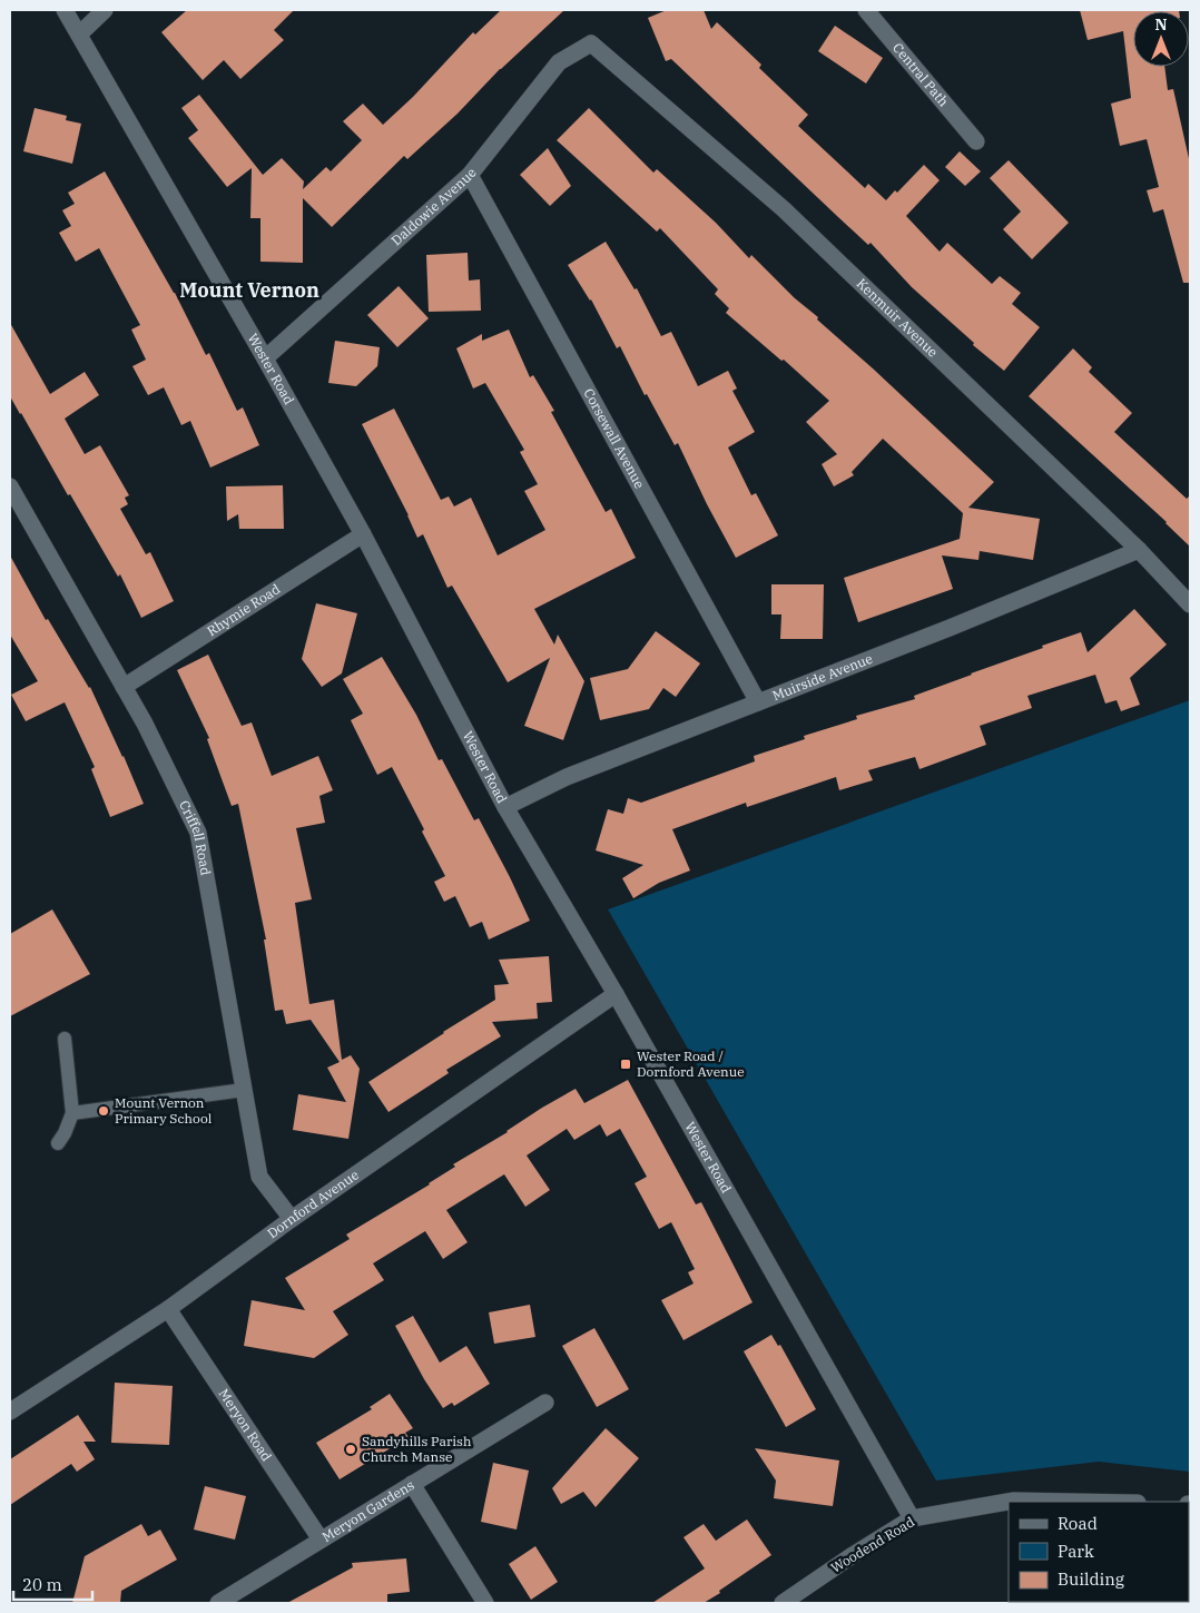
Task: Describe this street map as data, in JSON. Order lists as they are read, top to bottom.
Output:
{
  "streets": {
    "street": [
      "Central Path",
      "Daldowie Avenue",
      "Kenmuir Avenue",
      "Wester Road",
      "Corsewall Avenue",
      "Rhymie Road",
      "Muirside Avenue",
      "Criffell Road",
      "Dornford Avenue",
      "Meryon Road",
      "Meryon Gardens",
      "Woodend Road"
    ]
  },
  "crossings": [
    ["Daldowie Avenue", "Kenmuir Avenue"],
    ["Daldowie Avenue", "Wester Road"],
    ["Daldowie Avenue", "Corsewall Avenue"],
    ["Kenmuir Avenue", "Muirside Avenue"],
    ["Wester Road", "Rhymie Road"],
    ["Wester Road", "Muirside Avenue"],
    ["Wester Road", "Dornford Avenue"],
    ["Wester Road", "Woodend Road"],
    ["Corsewall Avenue", "Muirside Avenue"],
    ["Rhymie Road", "Criffell Road"],
    ["Criffell Road", "Dornford Avenue"],
    ["Dornford Avenue", "Meryon Road"],
    ["Meryon Road", "Meryon Gardens"]
  ],
  "districts": ["Mount Vernon"],
  "places": {
    "transit": ["Wester Road / Dornford Avenue"],
    "other": ["Mount Vernon Primary School", "Sandyhills Parish Church Manse"]
  },
  "legend": ["Road", "Park", "Building"],
  "scale_bar": "20 m",
  "north": "top"
}
